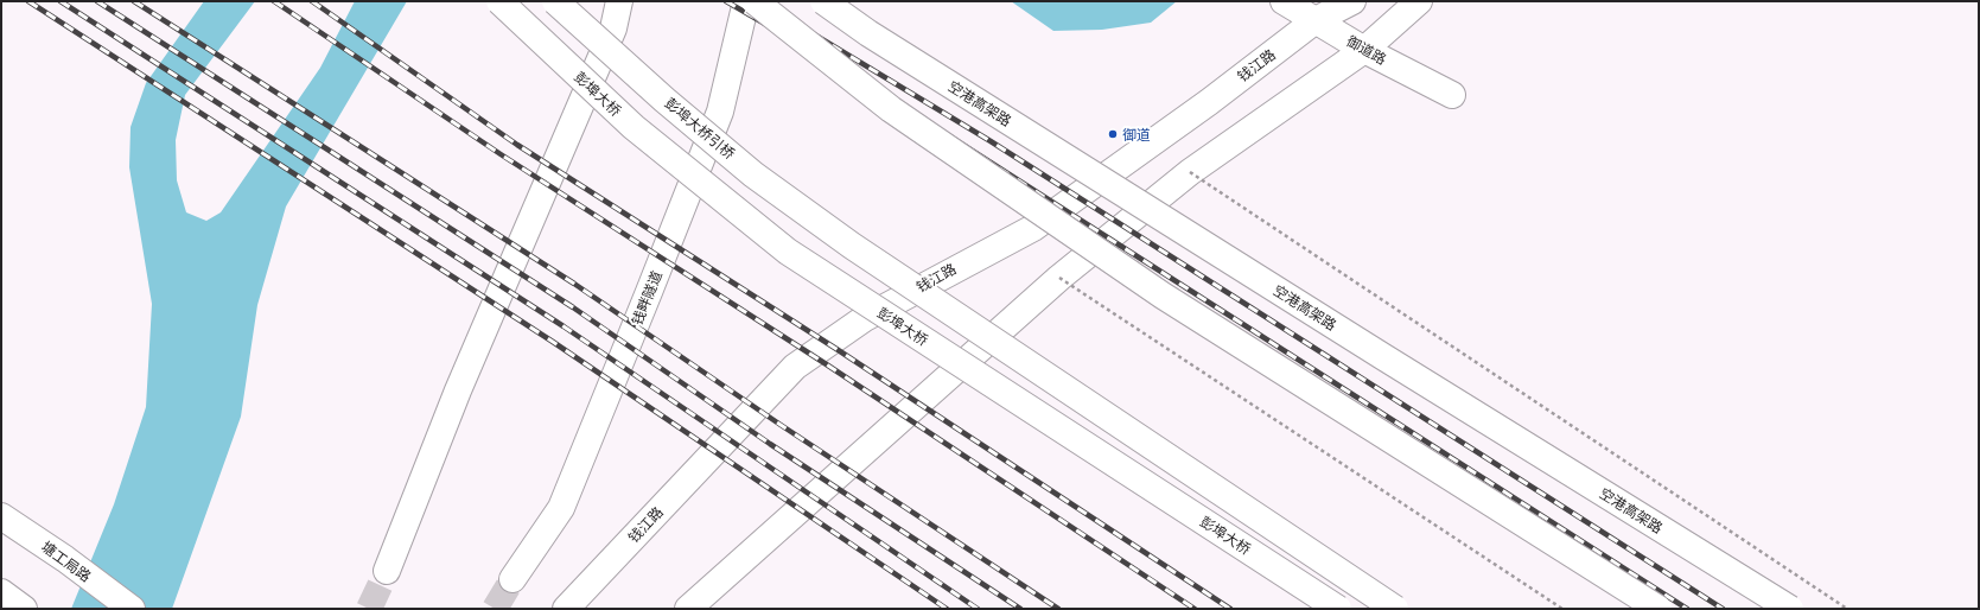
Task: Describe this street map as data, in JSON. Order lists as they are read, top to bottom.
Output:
{
  "streets": {
    "main road": [
      "御道路",
      "钱江路",
      "彭埠大桥",
      "空港高架路",
      "彭埠大桥引桥",
      "钱畔隧道",
      "塘工局路"
    ]
  },
  "crossings": [
    ["御道路", "钱江路"]
  ],
  "places": ["御道"]
}
